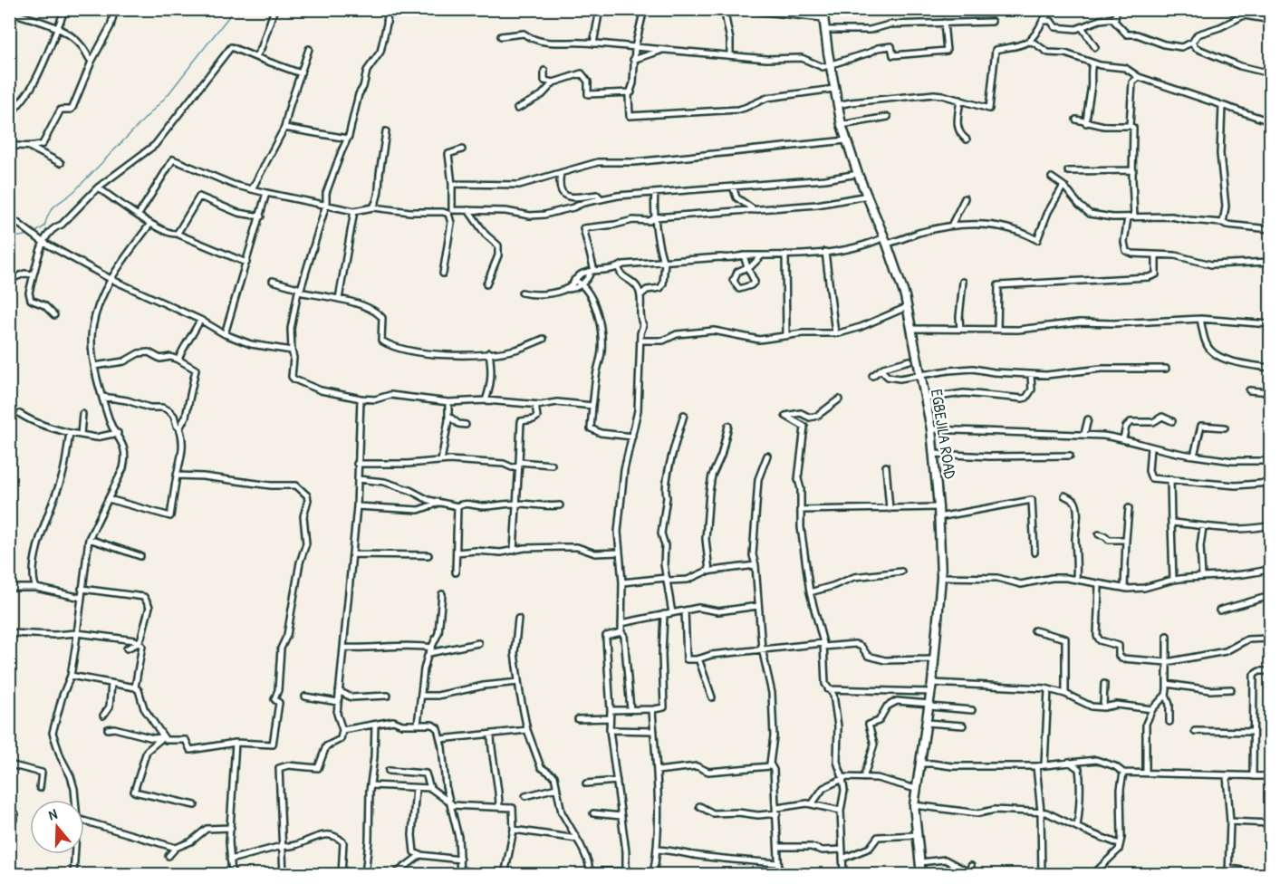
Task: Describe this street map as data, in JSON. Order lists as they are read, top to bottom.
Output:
{
  "streets": {
    "street": ["EGBEJILA ROAD"]
  },
  "north": "top"
}
